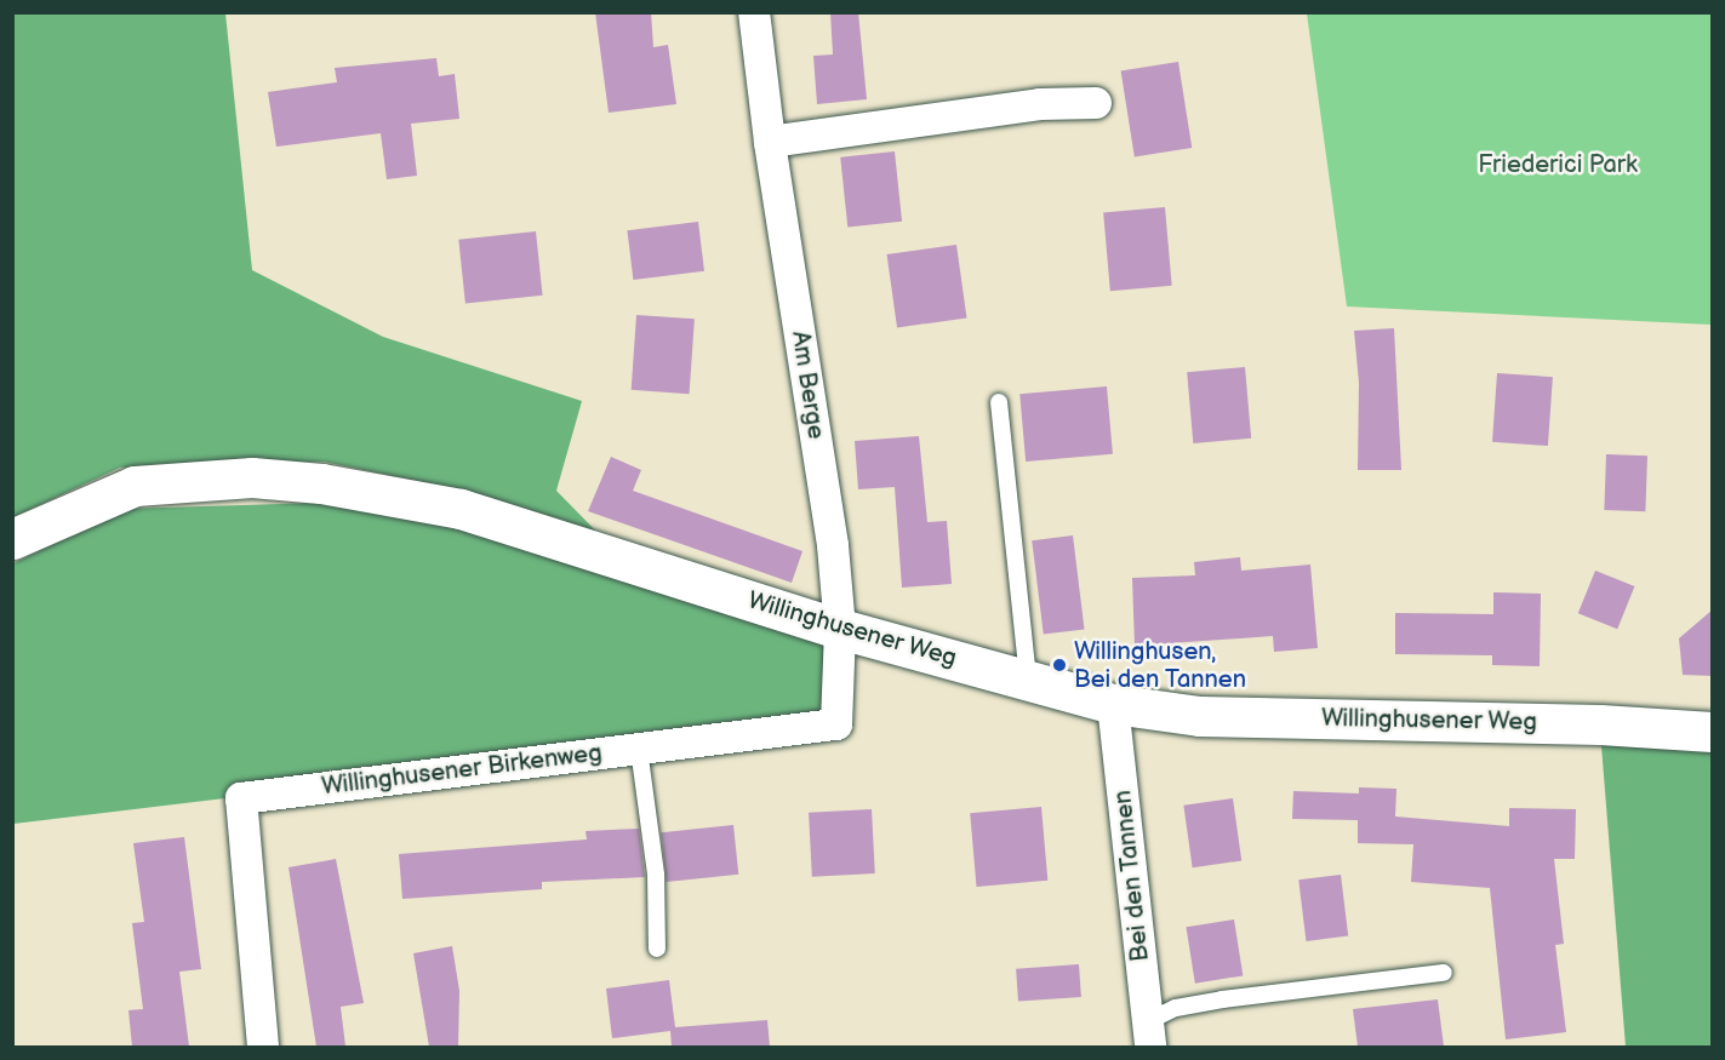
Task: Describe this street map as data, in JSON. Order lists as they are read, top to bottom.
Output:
{
  "streets": {
    "street": [
      "Am Berge",
      "Willinghusener Weg",
      "Willinghusener Birkenweg",
      "Bei den Tannen"
    ]
  },
  "crossings": [
    ["Am Berge", "Willinghusener Weg"],
    ["Am Berge", "Willinghusener Birkenweg"],
    ["Willinghusener Weg", "Willinghusener Birkenweg"],
    ["Willinghusener Weg", "Bei den Tannen"]
  ],
  "parks": ["Friederici Park"],
  "places": ["Willinghusen, Bei den Tannen"]
}
